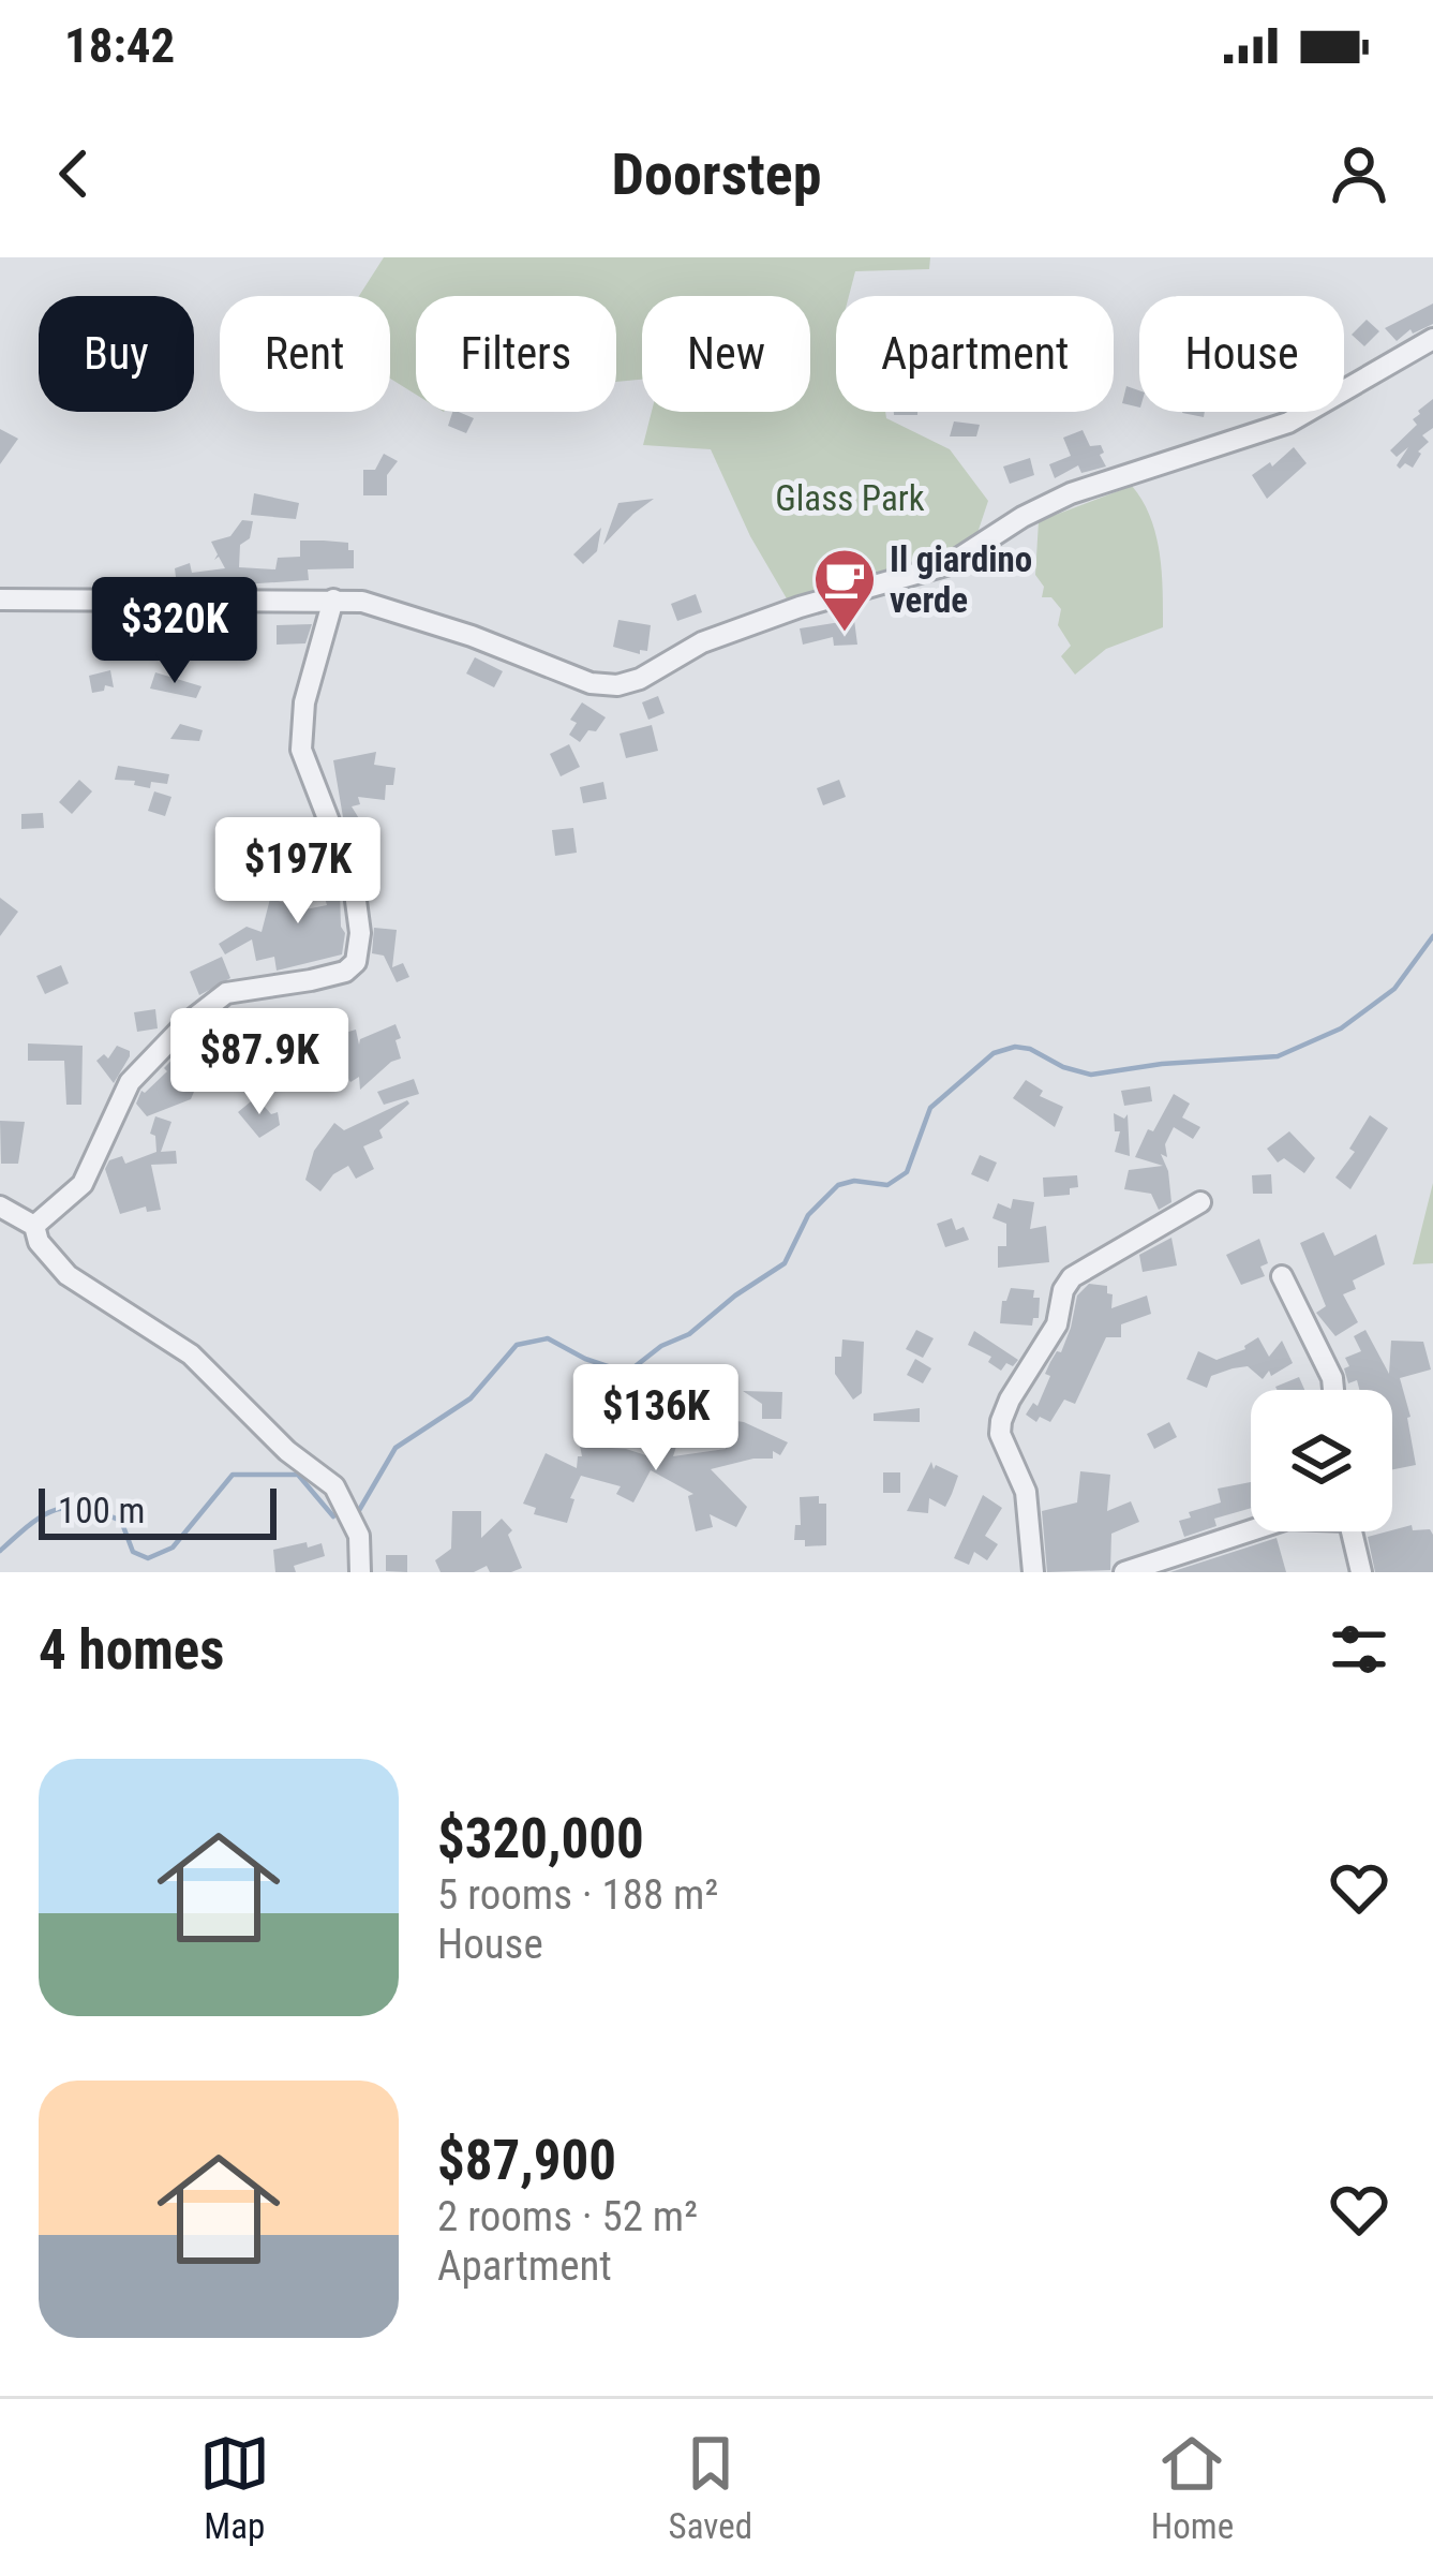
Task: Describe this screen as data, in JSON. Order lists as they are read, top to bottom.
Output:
{
  "parks": ["Glass Park"],
  "places": {
    "cafe": ["Il giardino verde"]
  },
  "scale_bar": "100 m",
  "page": {
    "status": "18:42",
    "header": "Doorstep",
    "chip": [
      "Buy",
      "Rent",
      "Filters",
      "New",
      "Apartment",
      "House"
    ],
    "price": [
      "$320K",
      "$197K",
      "$87.9K",
      "$136K"
    ],
    "scale": "100 m",
    "heading": "4 homes",
    "list": [
      {
        "name": "$320,000",
        "note": "5 rooms · 188 m² · House"
      },
      {
        "name": "$87,900",
        "note": "2 rooms · 52 m² · Apartment"
      }
    ],
    "tabs": ["Map", "Saved", "Home"]
  }
}
